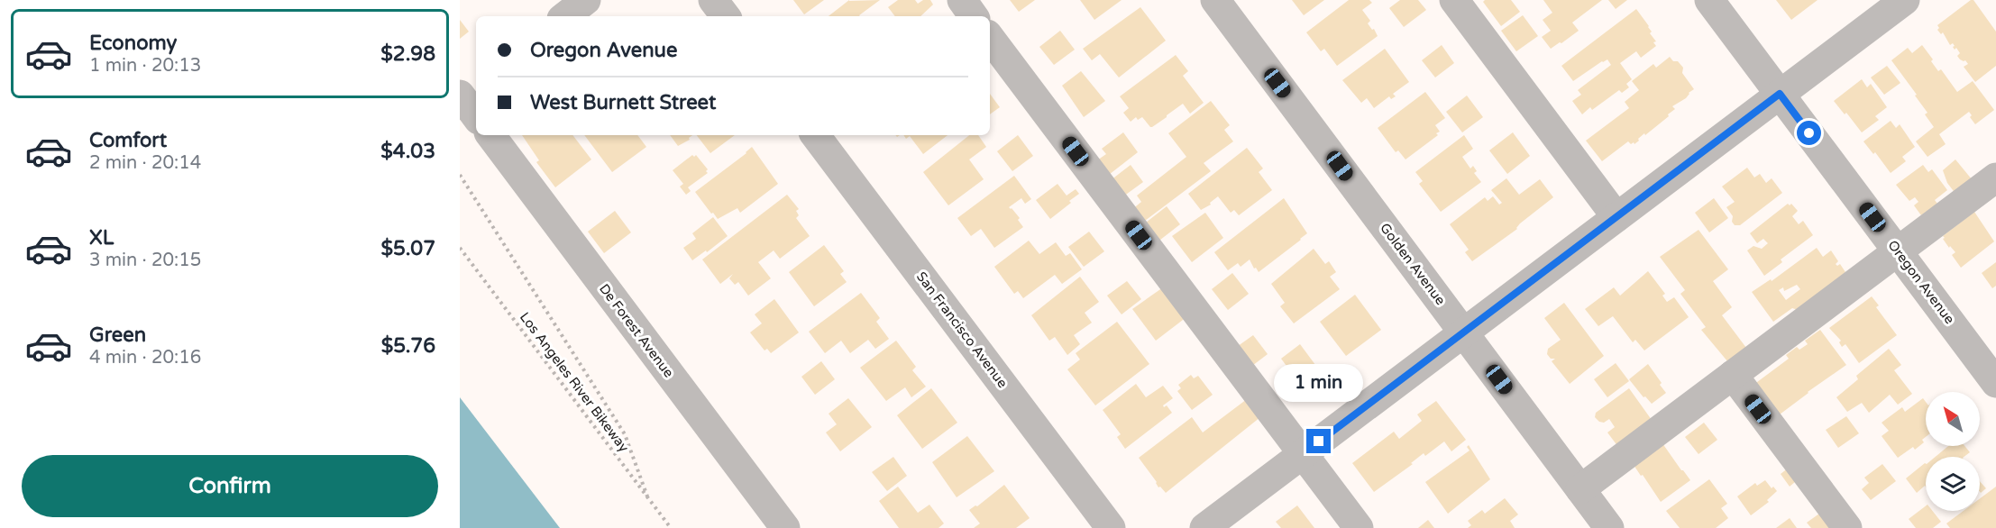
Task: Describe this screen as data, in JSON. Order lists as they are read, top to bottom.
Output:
{
  "streets": {
    "street": [
      "Golden Avenue",
      "Oregon Avenue",
      "San Francisco Avenue",
      "De Forest Avenue"
    ],
    "path": ["Los Angeles River Bikeway"]
  },
  "north": "top left",
  "page": {
    "list": [
      {
        "name": "Economy",
        "note": "1 min · 20:13",
        "value": "$2.98"
      },
      {
        "name": "Comfort",
        "note": "2 min · 20:14",
        "value": "$4.03"
      },
      {
        "name": "XL",
        "note": "3 min · 20:15",
        "value": "$5.07"
      },
      {
        "name": "Green",
        "note": "4 min · 20:16",
        "value": "$5.76"
      }
    ],
    "banner": ["Oregon Avenue", "West Burnett Street"],
    "bubble": "1 min",
    "buttons": "Confirm"
  }
}
